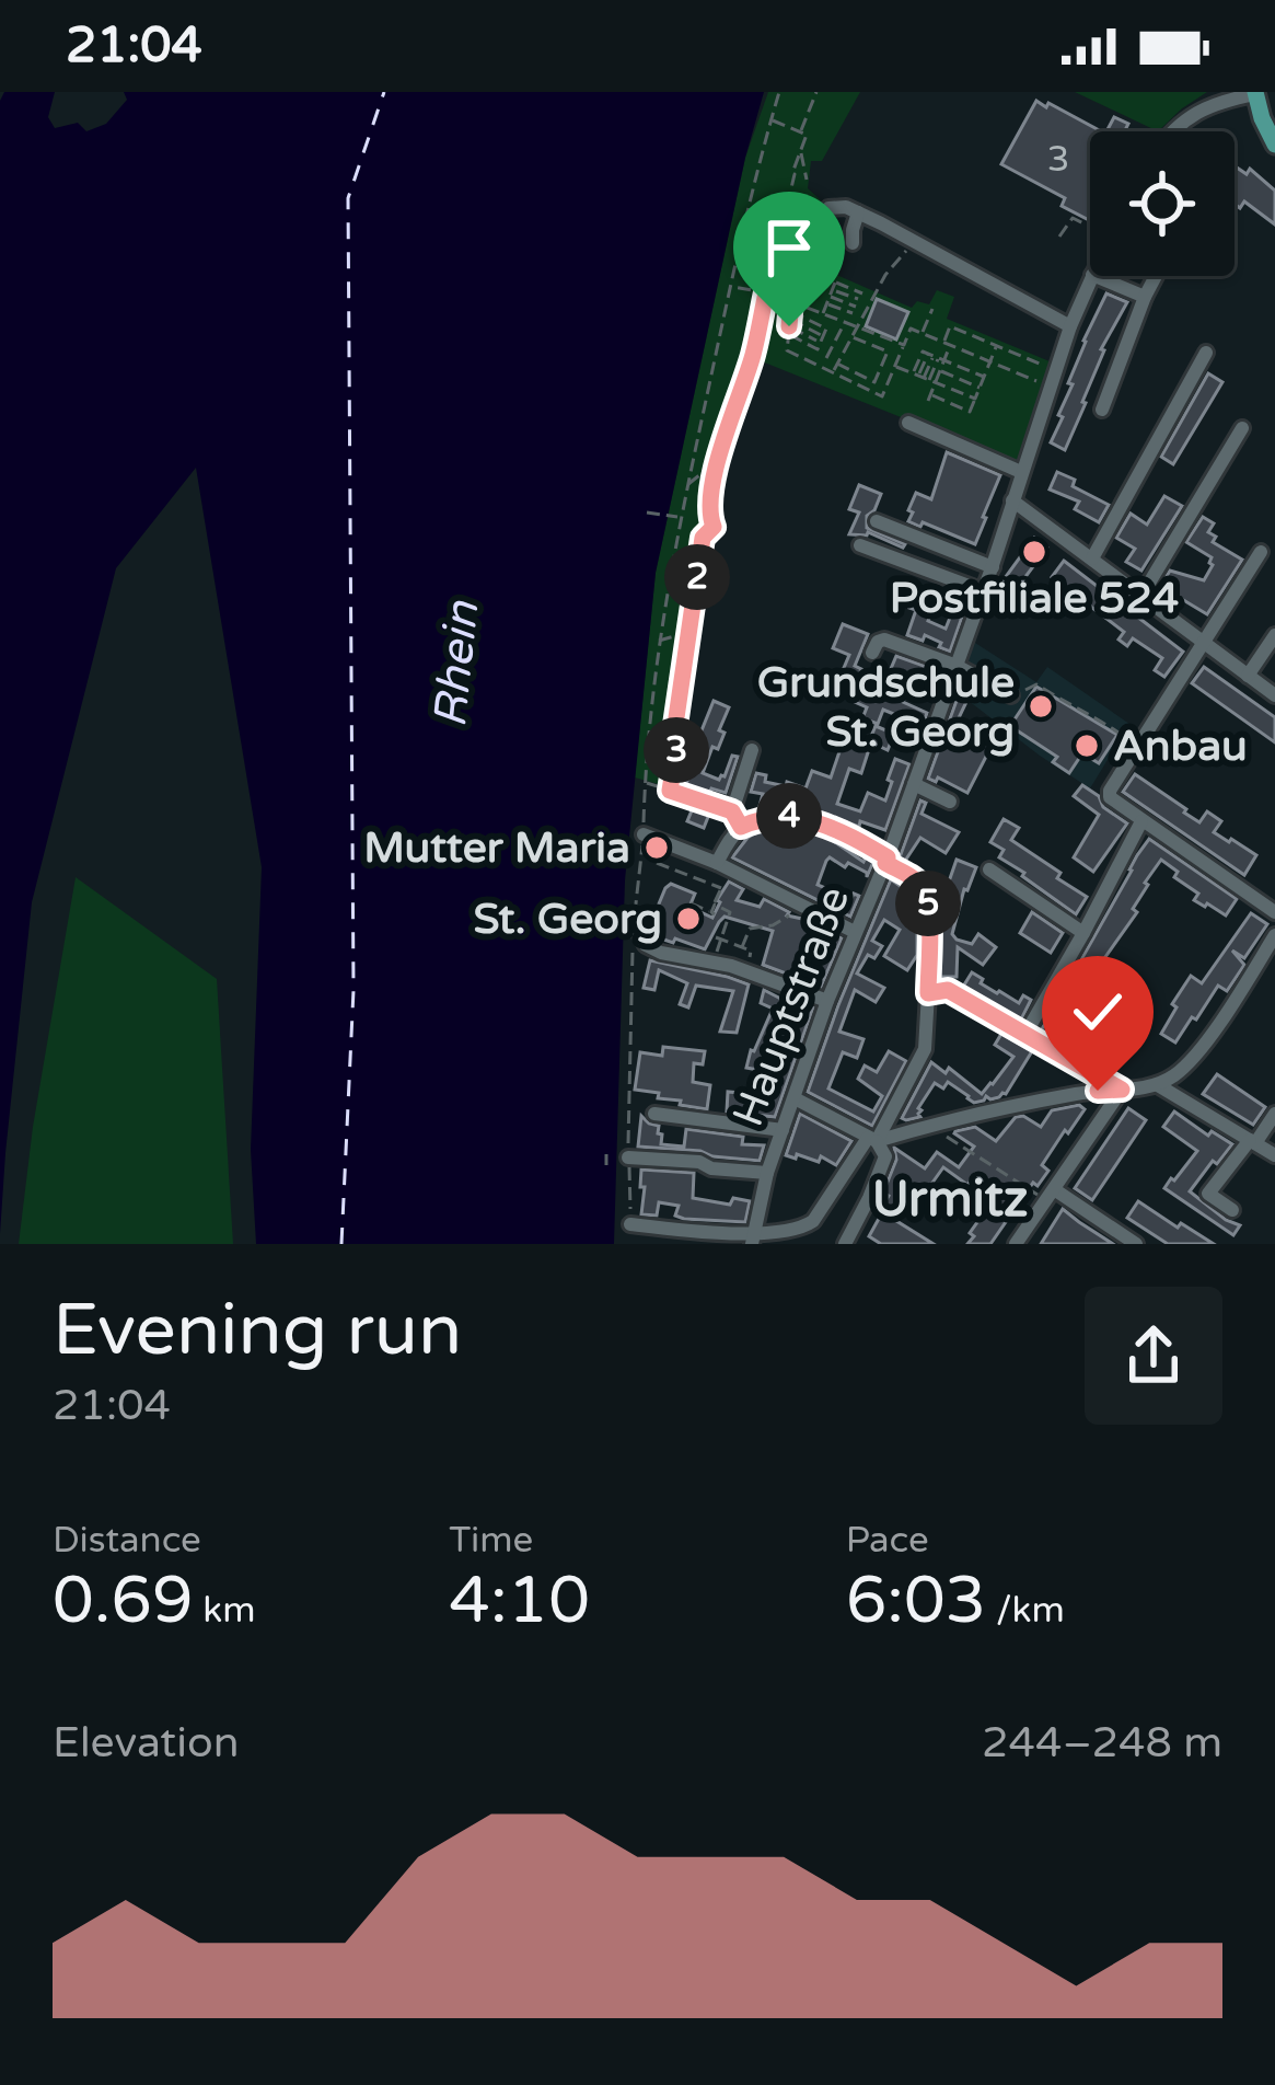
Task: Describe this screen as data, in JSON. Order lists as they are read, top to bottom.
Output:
{
  "streets": {
    "street": ["Hauptstraße"]
  },
  "districts": ["Urmitz"],
  "water": ["Rhein"],
  "places": [
    "Postfiliale 524",
    "Grundschule St. Georg",
    "Anbau",
    "Mutter Maria",
    "St. Georg"
  ],
  "house_numbers": ["3"],
  "page": {
    "status": "21:04",
    "pins": [
      "2",
      "3",
      "4",
      "5"
    ],
    "heading": ["Evening run", "21:04"],
    "stats": [
      ["Distance", "0.69 km"],
      ["Time", "4:10"],
      ["Pace", "6:03 /km"]
    ],
    "chart": ["Elevation", "244–248 m"]
  }
}
